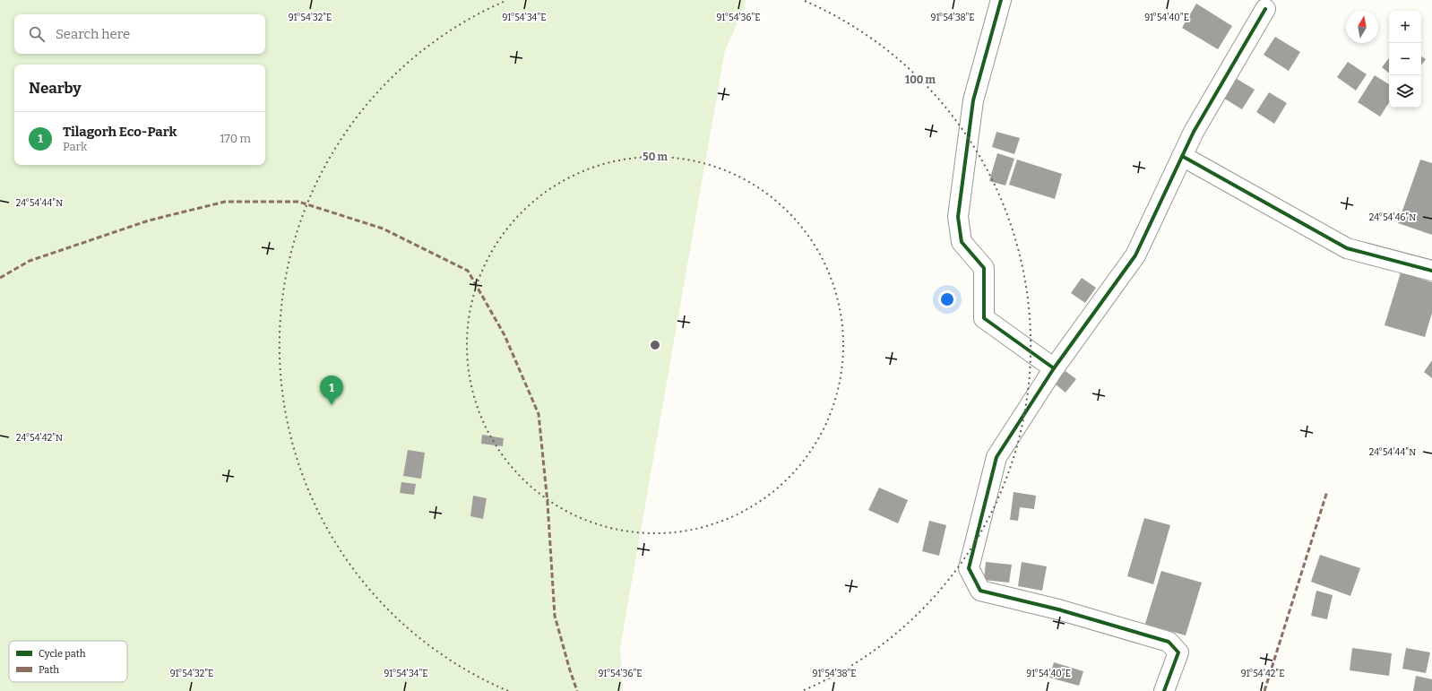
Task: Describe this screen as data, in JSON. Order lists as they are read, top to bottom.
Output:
{
  "legend": ["Cycle path", "Path"],
  "north": "top",
  "page": {
    "map_buttons": ["+", "−"],
    "search": "Search here",
    "heading": "Nearby",
    "list": [
      {
        "mark": "1",
        "name": "Tilagorh Eco-Park",
        "note": "Park",
        "value": "170 m"
      }
    ],
    "pins": "1"
  },
  "coordinates": [
    "91°54'32\"E",
    "91°54'34\"E",
    "91°54'36\"E",
    "91°54'38\"E",
    "91°54'40\"E",
    "24°54'44\"N",
    "24°54'46\"N",
    "24°54'42\"N",
    "91°54'42\"E"
  ],
  "rings": ["100 m", "50 m"]
}
